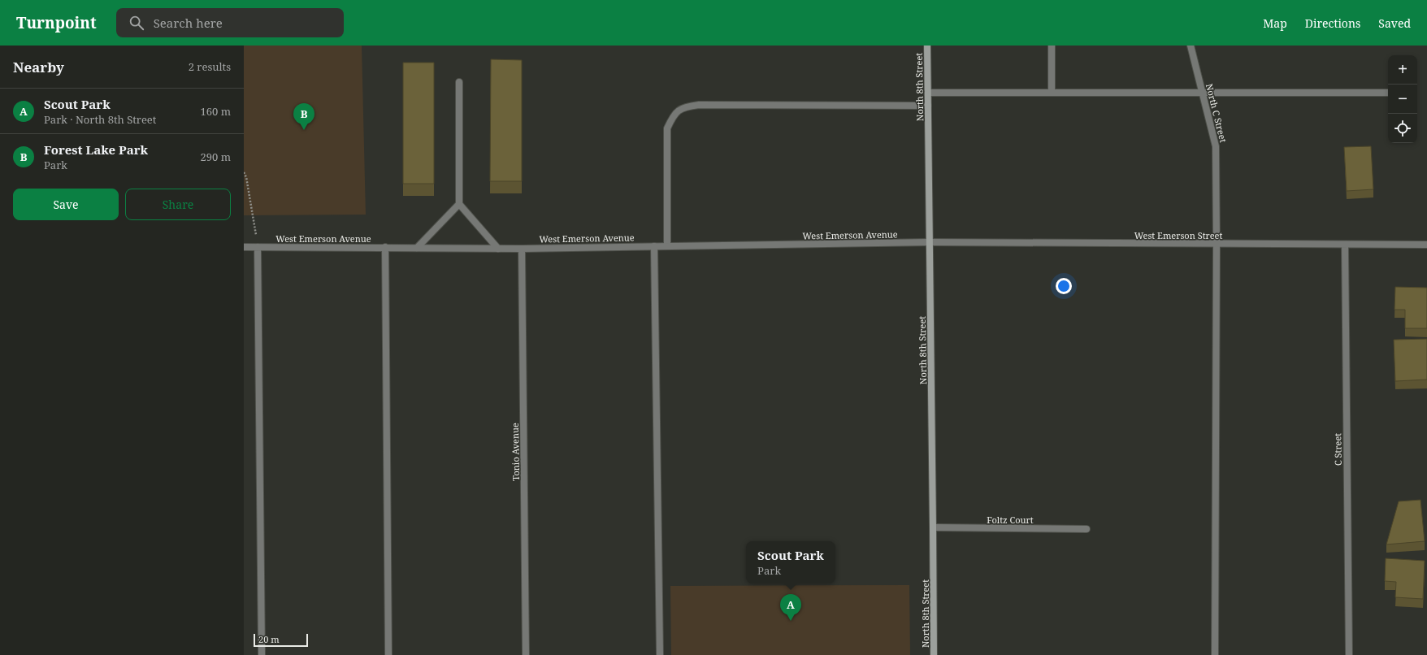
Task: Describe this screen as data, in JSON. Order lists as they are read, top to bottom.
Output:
{
  "streets": {
    "street": [
      "North 8th Street",
      "North C Street",
      "West Emerson Avenue",
      "West Emerson Street",
      "C Street",
      "Tonio Avenue",
      "Foltz Court"
    ]
  },
  "crossings": [
    ["North 8th Street", "West Emerson Avenue"],
    ["North 8th Street", "West Emerson Street"],
    ["North 8th Street", "Foltz Court"],
    ["North C Street", "West Emerson Street"],
    ["West Emerson Avenue", "West Emerson Street"],
    ["West Emerson Avenue", "Tonio Avenue"],
    ["West Emerson Street", "C Street"]
  ],
  "scale_bar": "20 m",
  "page": {
    "header": "Turnpoint",
    "search": "Search here",
    "nav": ["Map", "Directions", "Saved"],
    "heading": ["Nearby", "2 results"],
    "map_buttons": ["+", "−"],
    "list": [
      {
        "mark": "A",
        "name": "Scout Park",
        "note": "Park · North 8th Street",
        "value": "160 m"
      },
      {
        "mark": "B",
        "name": "Forest Lake Park",
        "note": "Park",
        "value": "290 m"
      }
    ],
    "pins": ["B", "A"],
    "buttons": ["Save", "Share"],
    "popup": ["Scout Park", "Park"],
    "scale": "20 m"
  }
}
